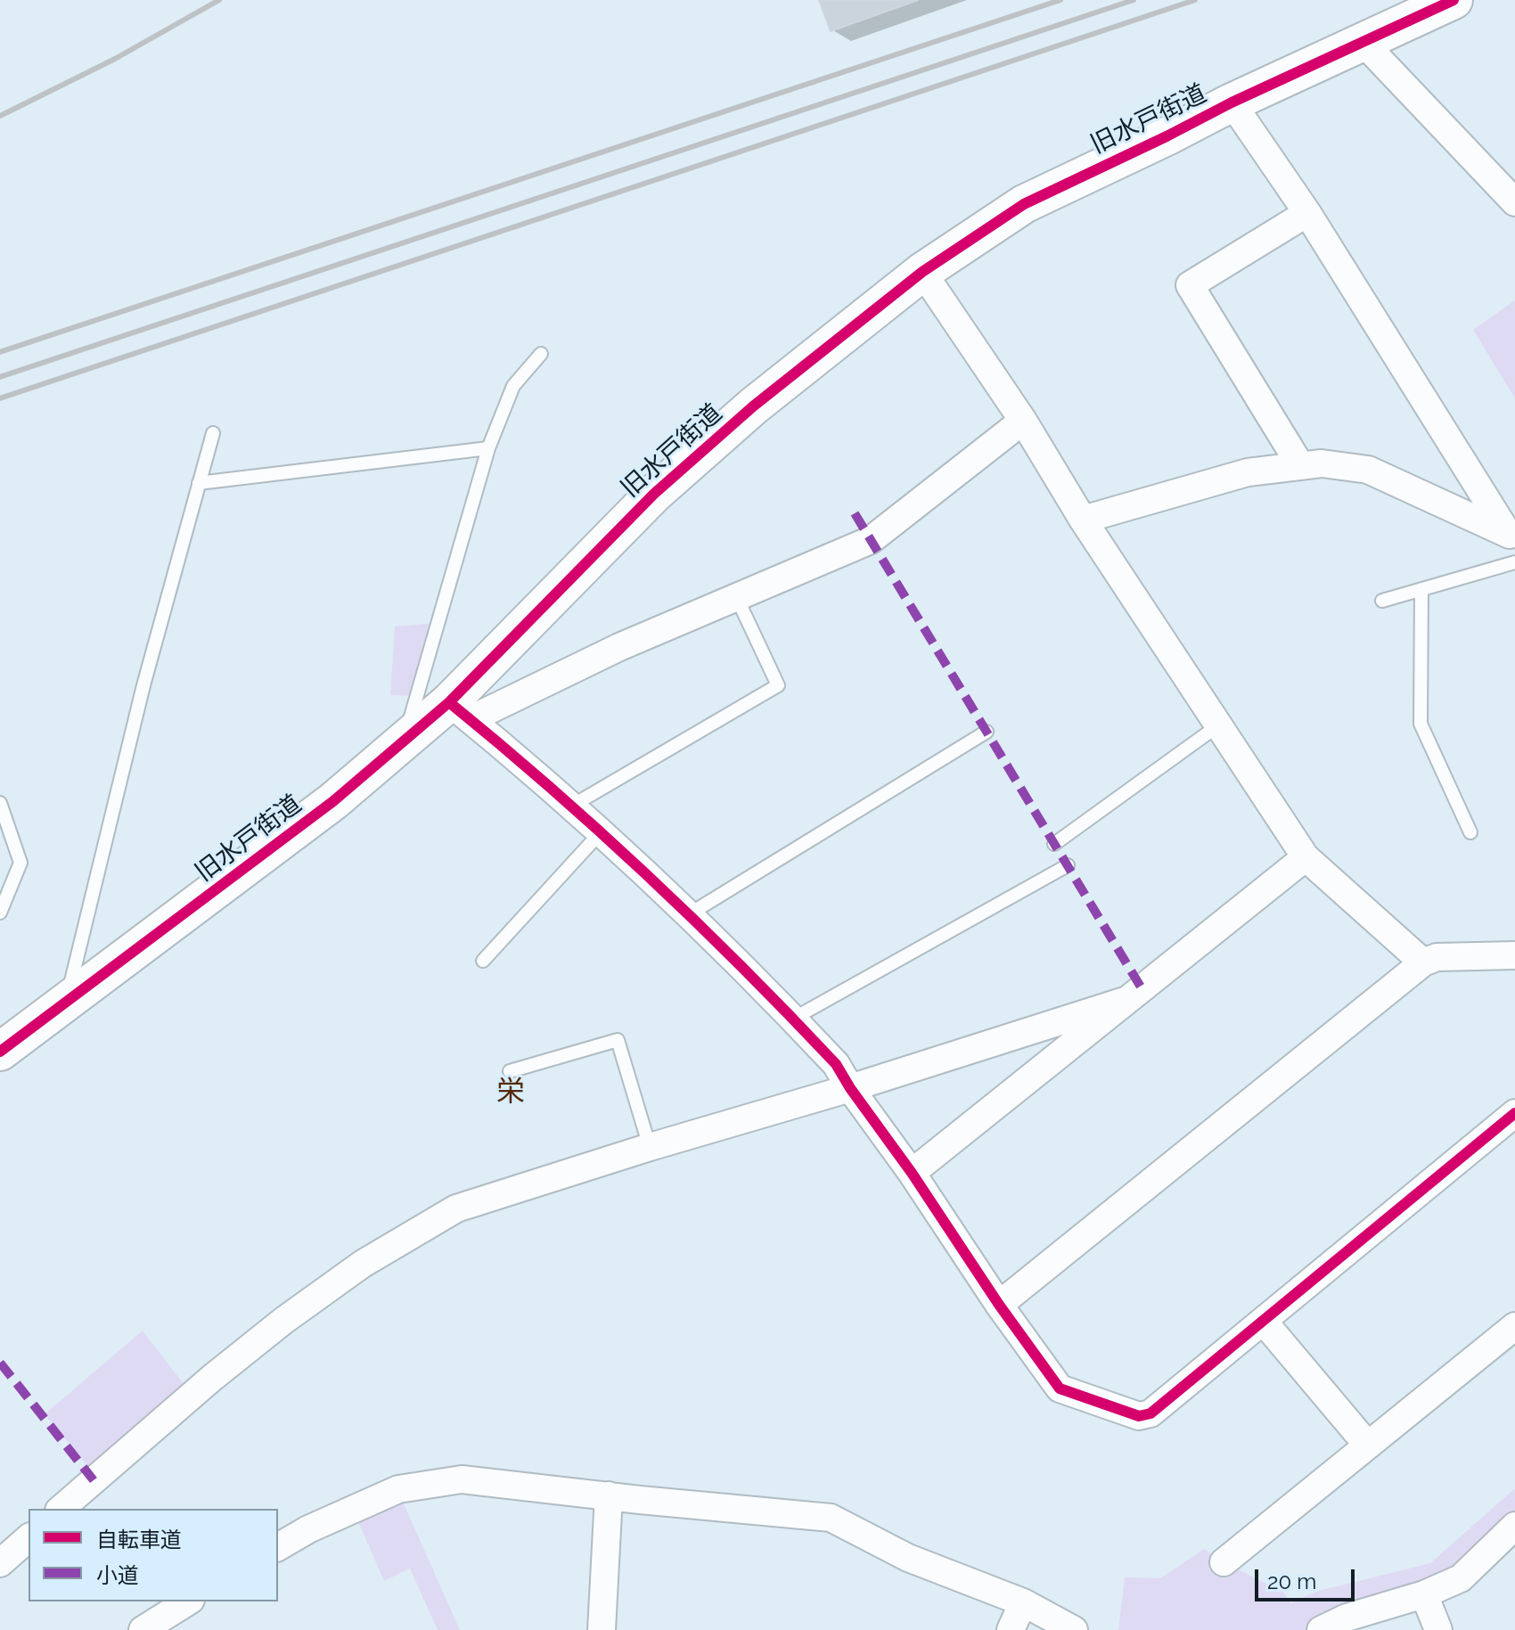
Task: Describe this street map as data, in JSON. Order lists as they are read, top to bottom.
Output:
{
  "streets": {
    "street": ["旧水戸街道"]
  },
  "districts": ["栄"],
  "legend": ["自転車道", "小道"],
  "scale_bar": "20 m"
}
